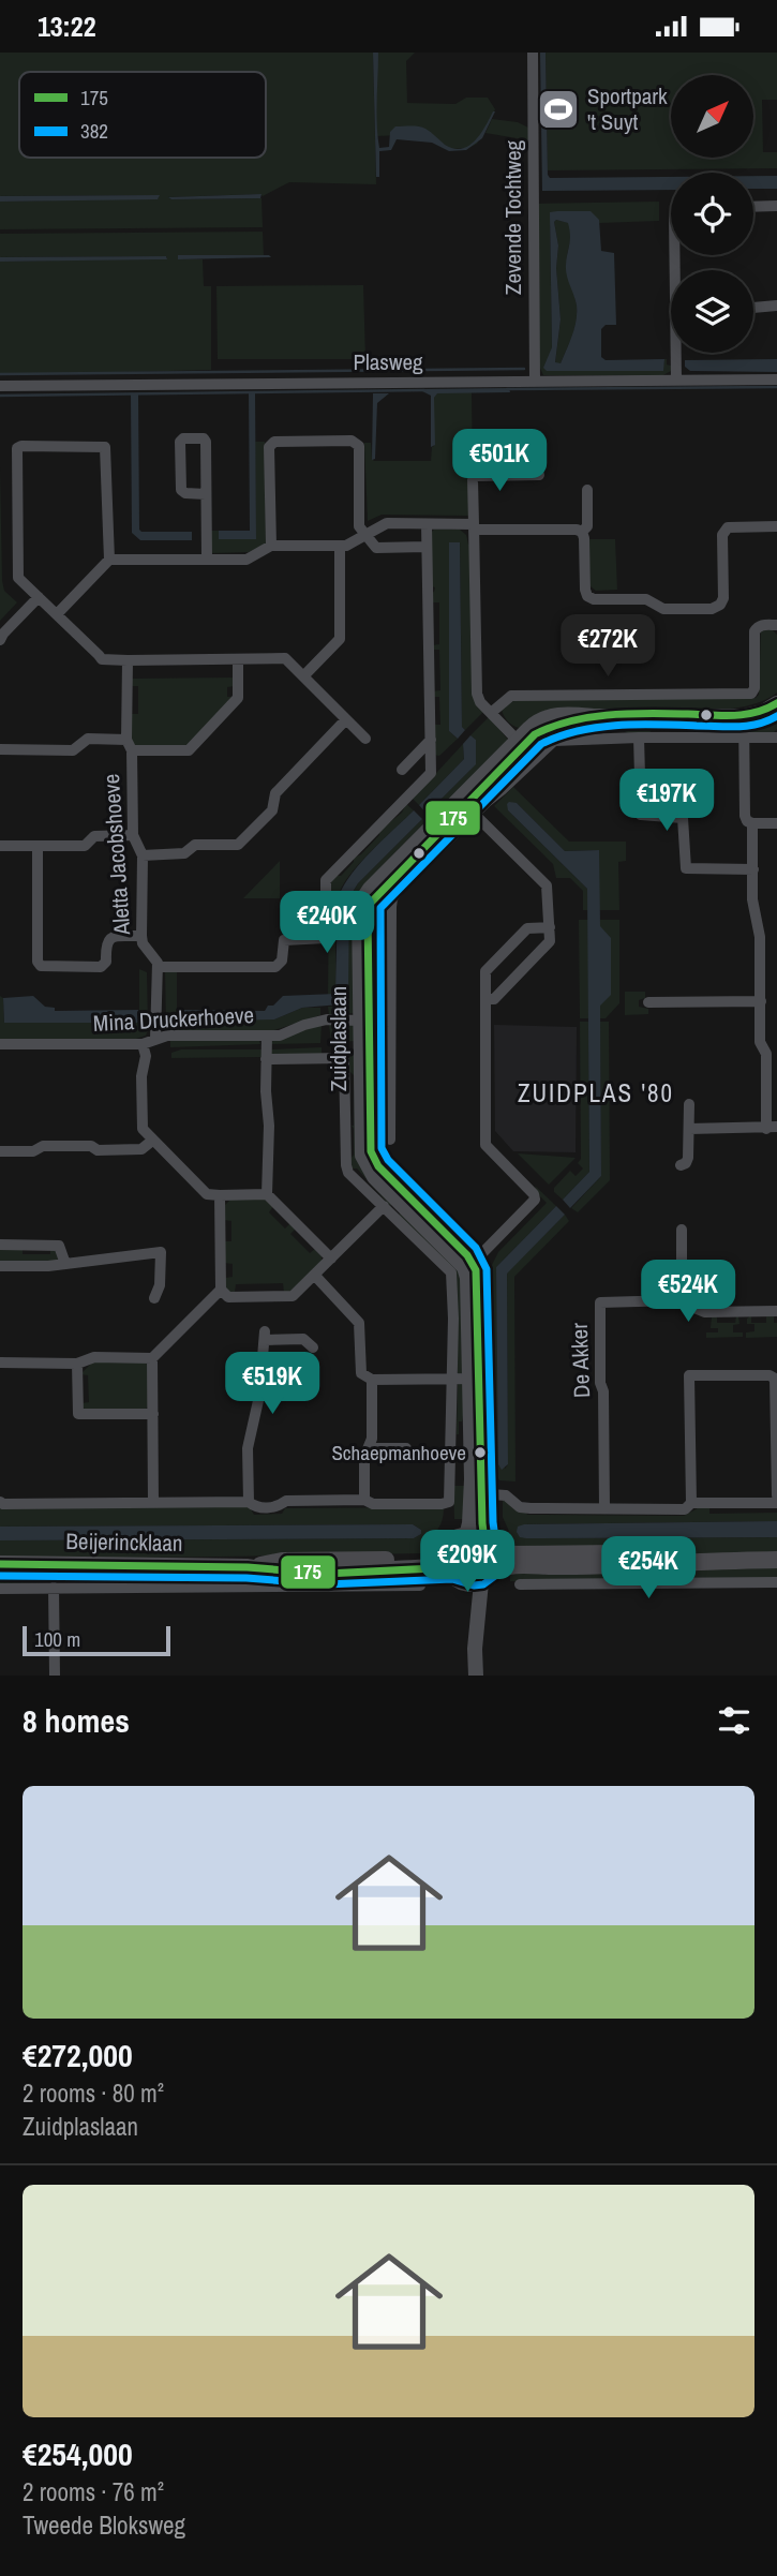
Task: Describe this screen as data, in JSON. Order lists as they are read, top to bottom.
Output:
{
  "streets": {
    "main road": ["Beijerincklaan"],
    "street": [
      "Zevende Tochtweg",
      "Plasweg",
      "Aletta Jacobshoeve",
      "Mina Druckerhoeve",
      "Zuidplaslaan",
      "De Akker"
    ]
  },
  "crossings": [
    ["Zevende Tochtweg", "Plasweg"],
    ["Mina Druckerhoeve", "Zuidplaslaan"]
  ],
  "districts": ["ZUIDPLAS '80"],
  "places": {
    "sports": ["Sportpark 't Suyt"],
    "other": ["Schaepmanhoeve"]
  },
  "lines": ["transit line 175", "transit line 382"],
  "legend": ["175", "382"],
  "scale_bar": "100 m",
  "north": "top right",
  "page": {
    "status": "13:22",
    "price": [
      "€501K",
      "€272K",
      "€197K",
      "€240K",
      "€524K",
      "€519K",
      "€209K",
      "€254K"
    ],
    "scale": "100 m",
    "heading": "8 homes",
    "list": [
      {
        "name": "€272,000",
        "note": "2 rooms · 80 m² · Zuidplaslaan"
      },
      {
        "name": "€254,000",
        "note": "2 rooms · 76 m² · Tweede Bloksweg"
      }
    ]
  }
}
